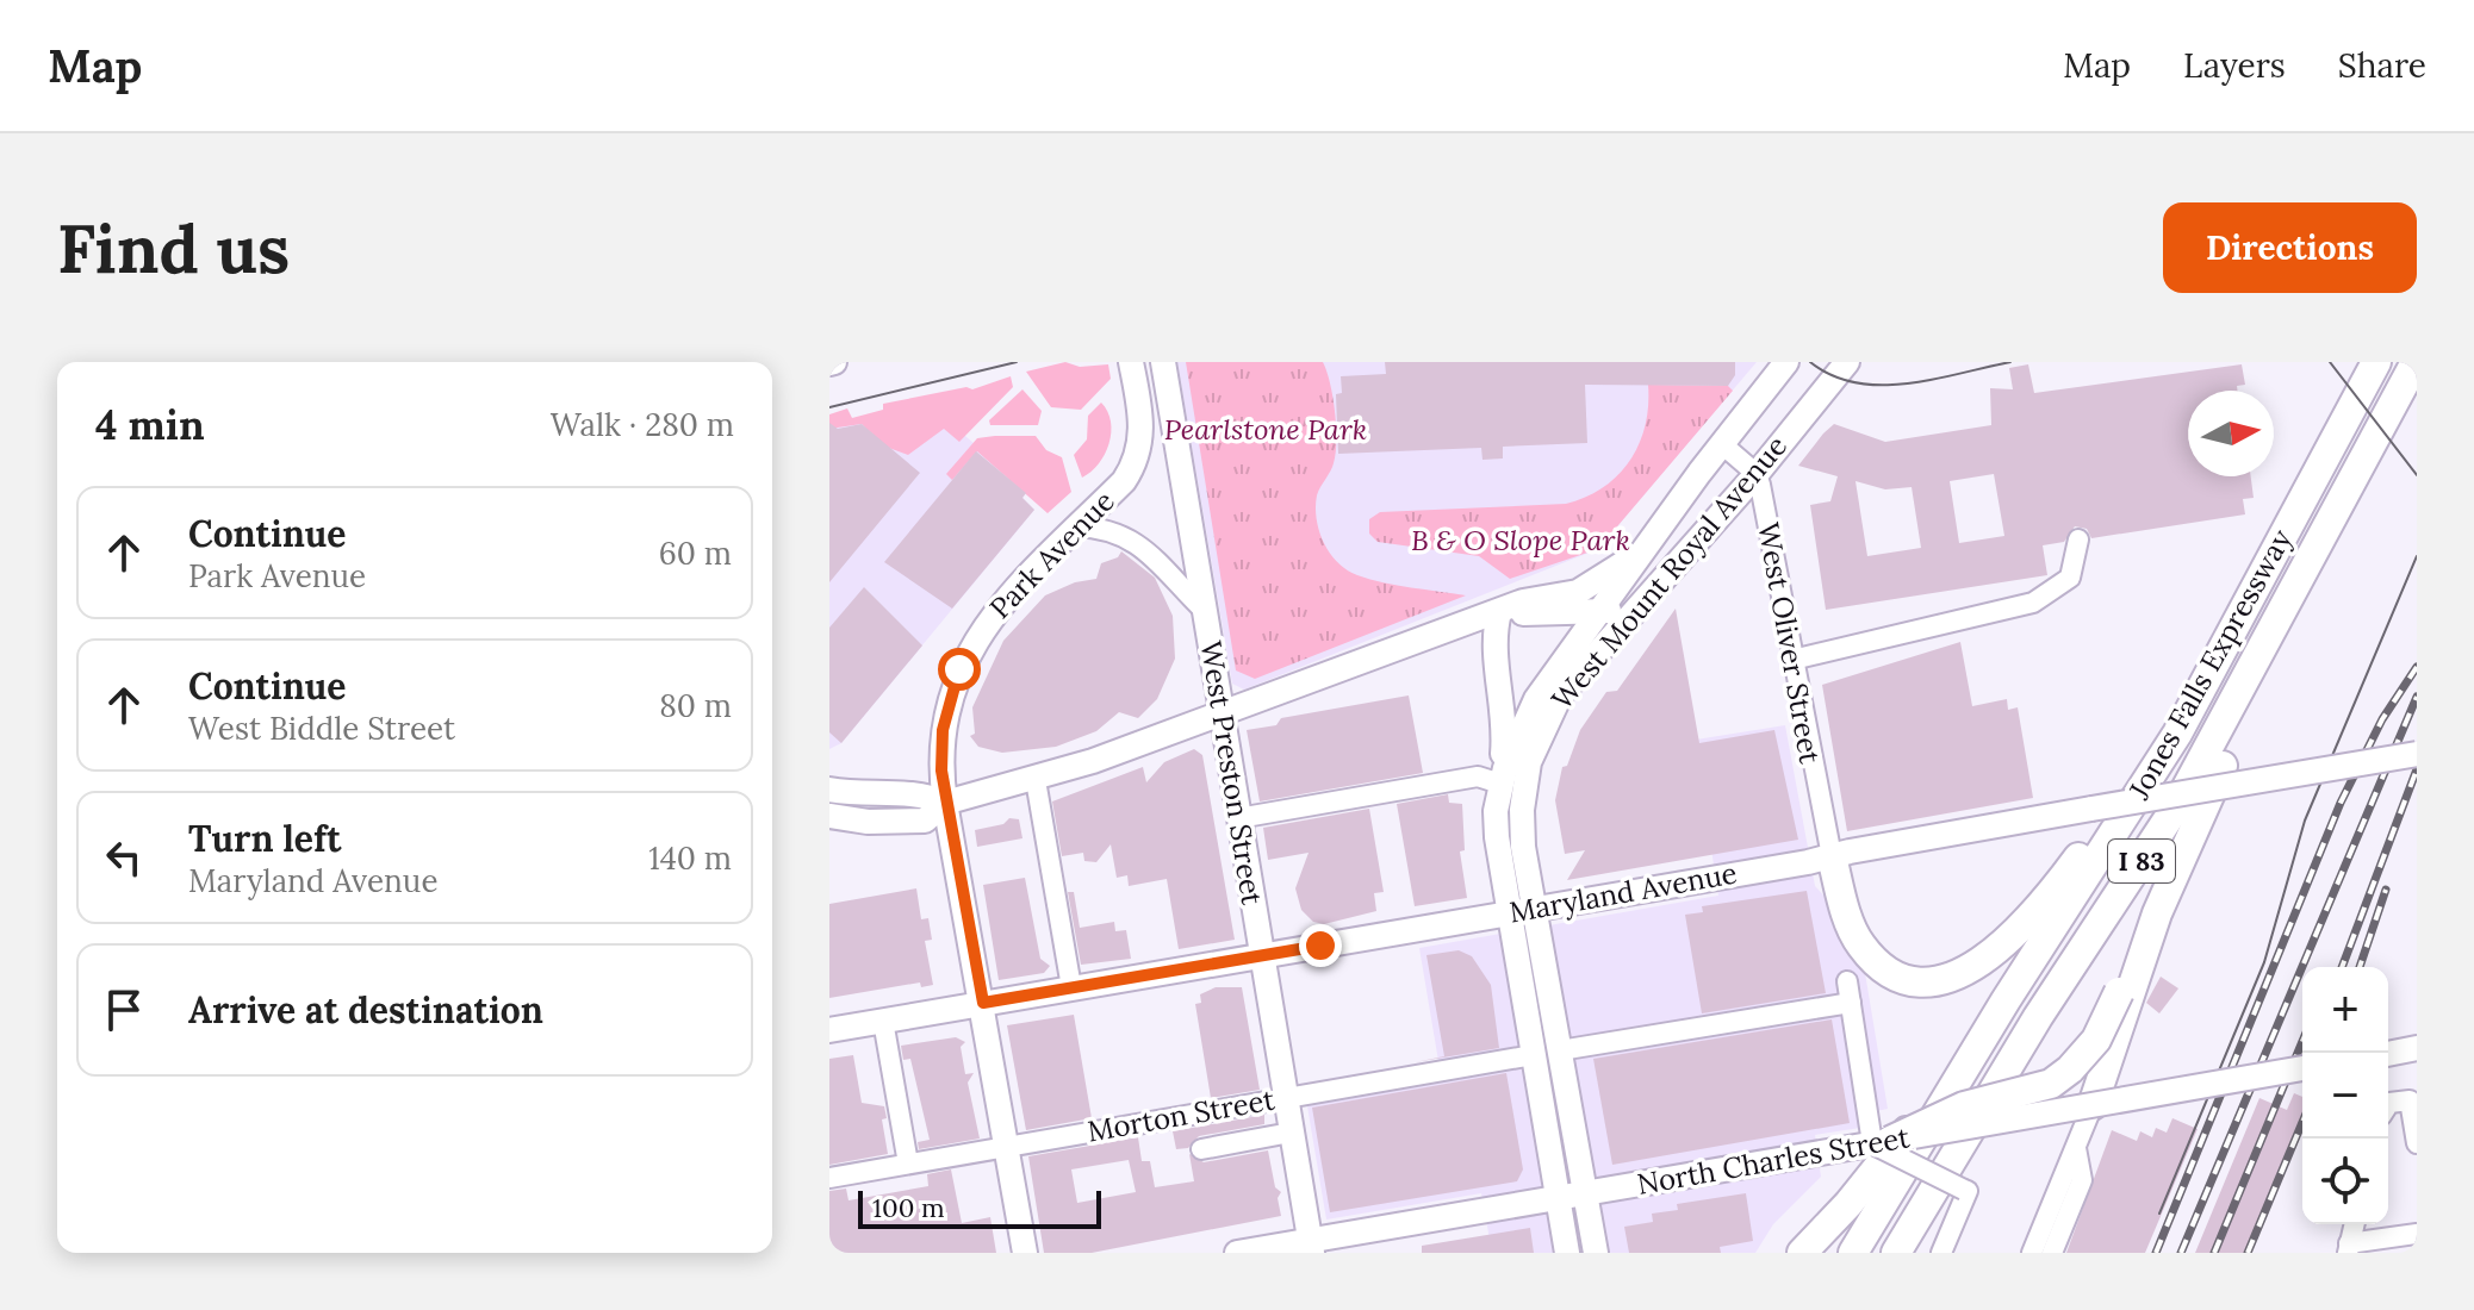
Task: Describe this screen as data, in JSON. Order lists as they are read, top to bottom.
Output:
{
  "streets": {
    "highway": ["Jones Falls Expressway", "I 83"],
    "main road": [
      "Park Avenue",
      "West Mount Royal Avenue",
      "West Preston Street",
      "Maryland Avenue",
      "North Charles Street"
    ],
    "street": ["West Oliver Street", "Morton Street"]
  },
  "crossings": [
    ["Park Avenue", "Maryland Avenue"],
    ["Park Avenue", "Morton Street"],
    ["West Mount Royal Avenue", "West Oliver Street"],
    ["West Mount Royal Avenue", "Maryland Avenue"],
    ["West Mount Royal Avenue", "Morton Street"],
    ["West Mount Royal Avenue", "North Charles Street"],
    ["West Oliver Street", "Maryland Avenue"],
    ["West Preston Street", "Maryland Avenue"],
    ["West Preston Street", "Morton Street"],
    ["West Preston Street", "North Charles Street"]
  ],
  "parks": ["Pearlstone Park", "B & O Slope Park"],
  "scale_bar": "100 m",
  "north": "right",
  "page": {
    "header": "Map",
    "nav": ["Map", "Layers", "Share"],
    "buttons": "Directions",
    "title": "Find us",
    "heading": ["4 min", "Walk · 280 m"],
    "list": [
      ["Continue", "Park Avenue", "60 m"],
      ["Continue", "West Biddle Street", "80 m"],
      ["Turn left", "Maryland Avenue", "140 m"],
      "Arrive at destination"
    ],
    "map_buttons": ["+", "−"],
    "scale": "100 m"
  }
}
